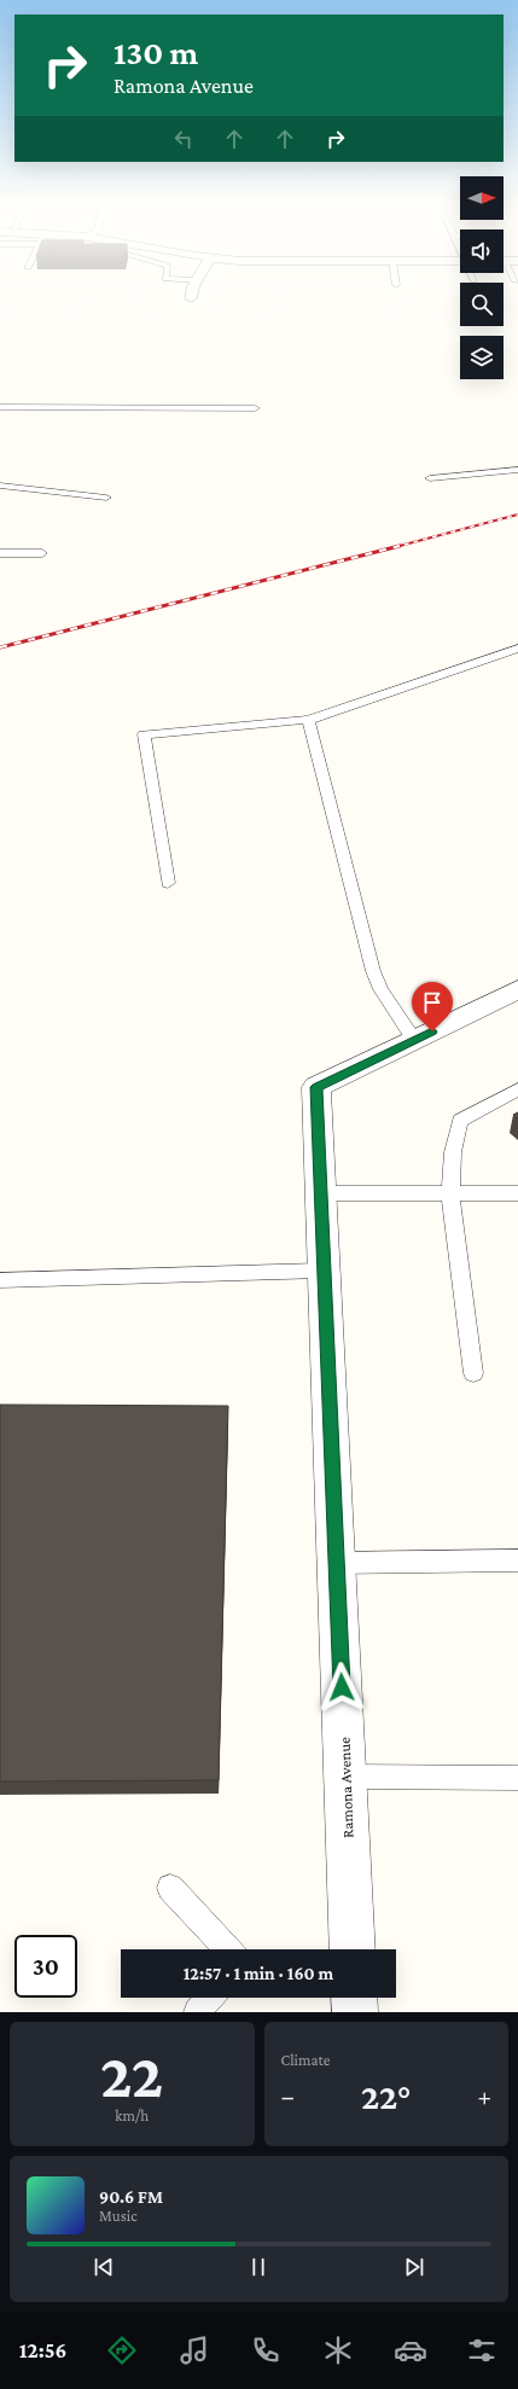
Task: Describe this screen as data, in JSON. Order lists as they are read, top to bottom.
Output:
{
  "streets": {
    "street": ["Ramona Avenue"]
  },
  "north": "right",
  "page": {
    "turn": ["130 m", "Ramona Avenue"],
    "limit": "30",
    "trip": "12:57 · 1 min · 160 m",
    "tile": [
      ["22", "km/h"],
      "Climate"
    ],
    "heat": ["−", "22°", "+"],
    "song": ["90.6 FM", "Music"],
    "tabs": "12:56"
  }
}
